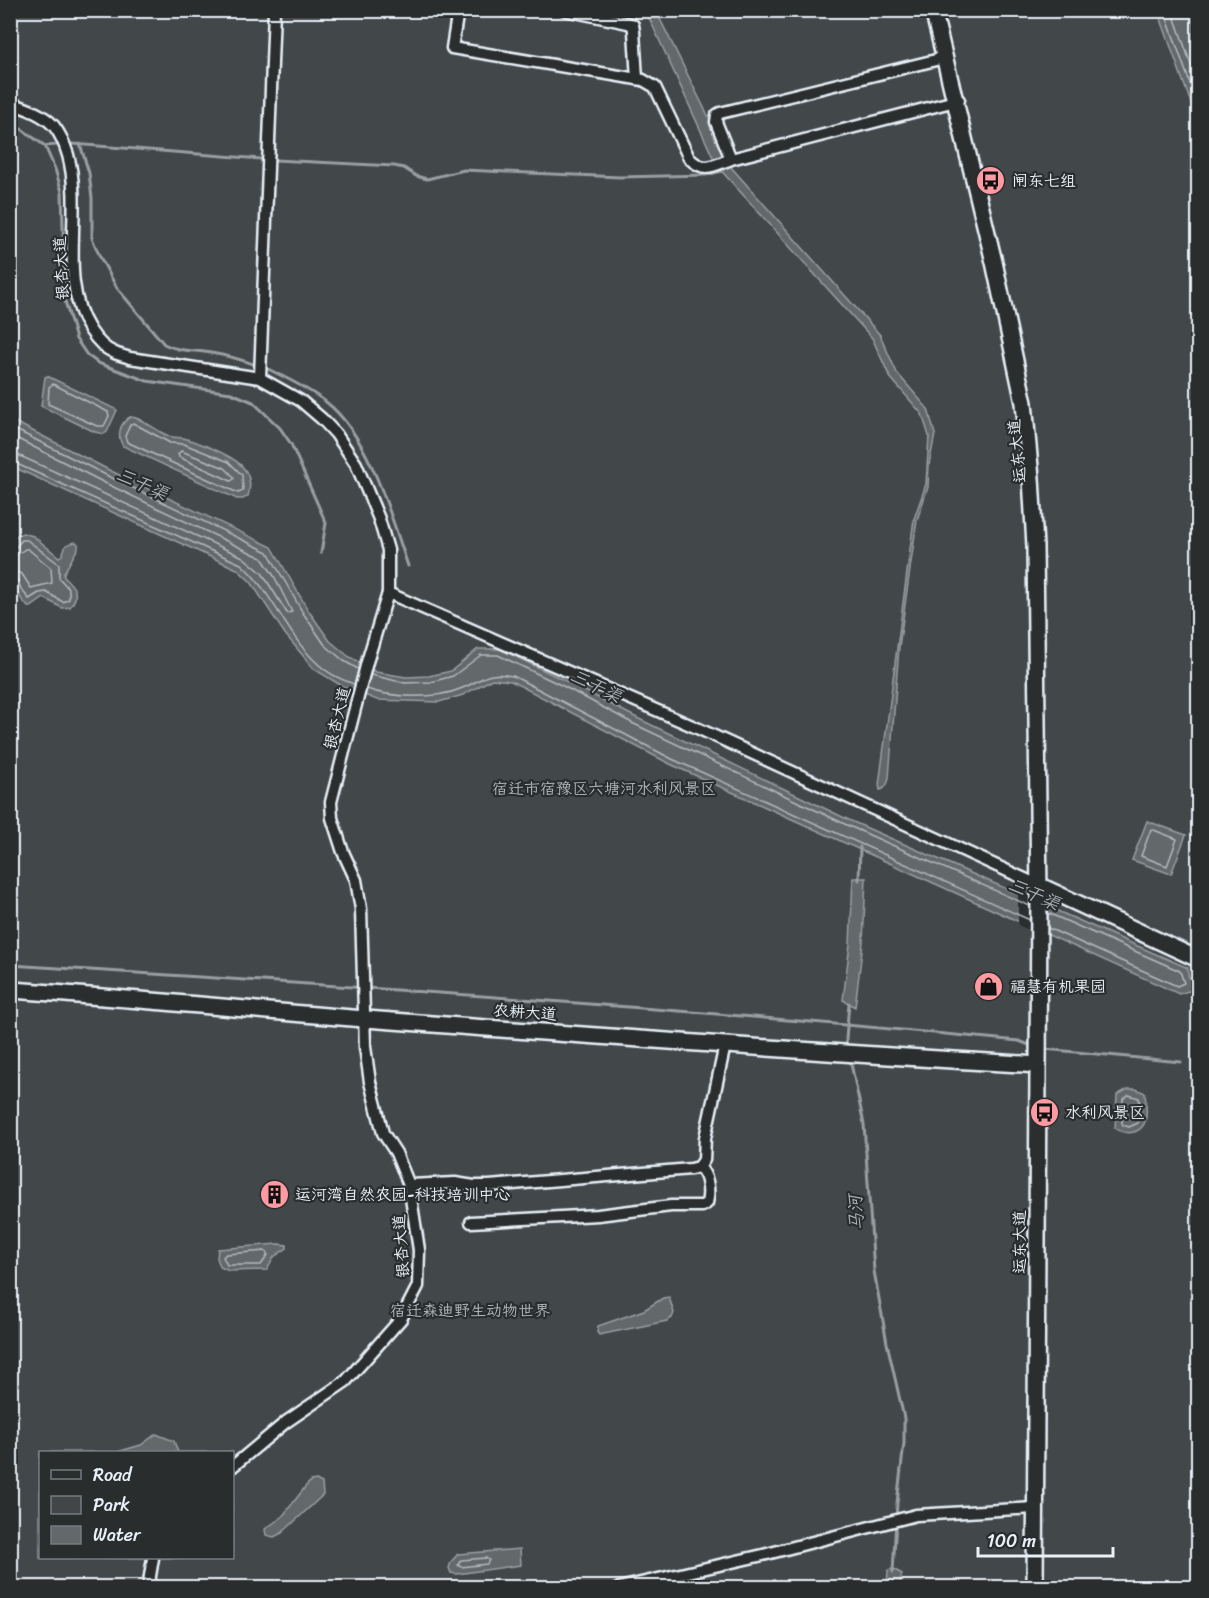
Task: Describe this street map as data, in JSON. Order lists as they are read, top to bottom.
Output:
{
  "streets": {
    "main road": ["运东大道", "农耕大道"],
    "street": ["银杏大道"]
  },
  "crossings": [
    ["银杏大道", "农耕大道"],
    ["运东大道", "农耕大道"]
  ],
  "water": ["三干渠", "马河"],
  "parks": ["宿迁市宿豫区六塘河水利风景区", "宿迁森迪野生动物世界"],
  "places": {
    "bus stop": ["闸东七组", "水利风景区"],
    "shop": ["福慧有机果园"],
    "building": ["运河湾自然农园-科技培训中心"]
  },
  "legend": ["Road", "Park", "Water"],
  "scale_bar": "100 m"
}
